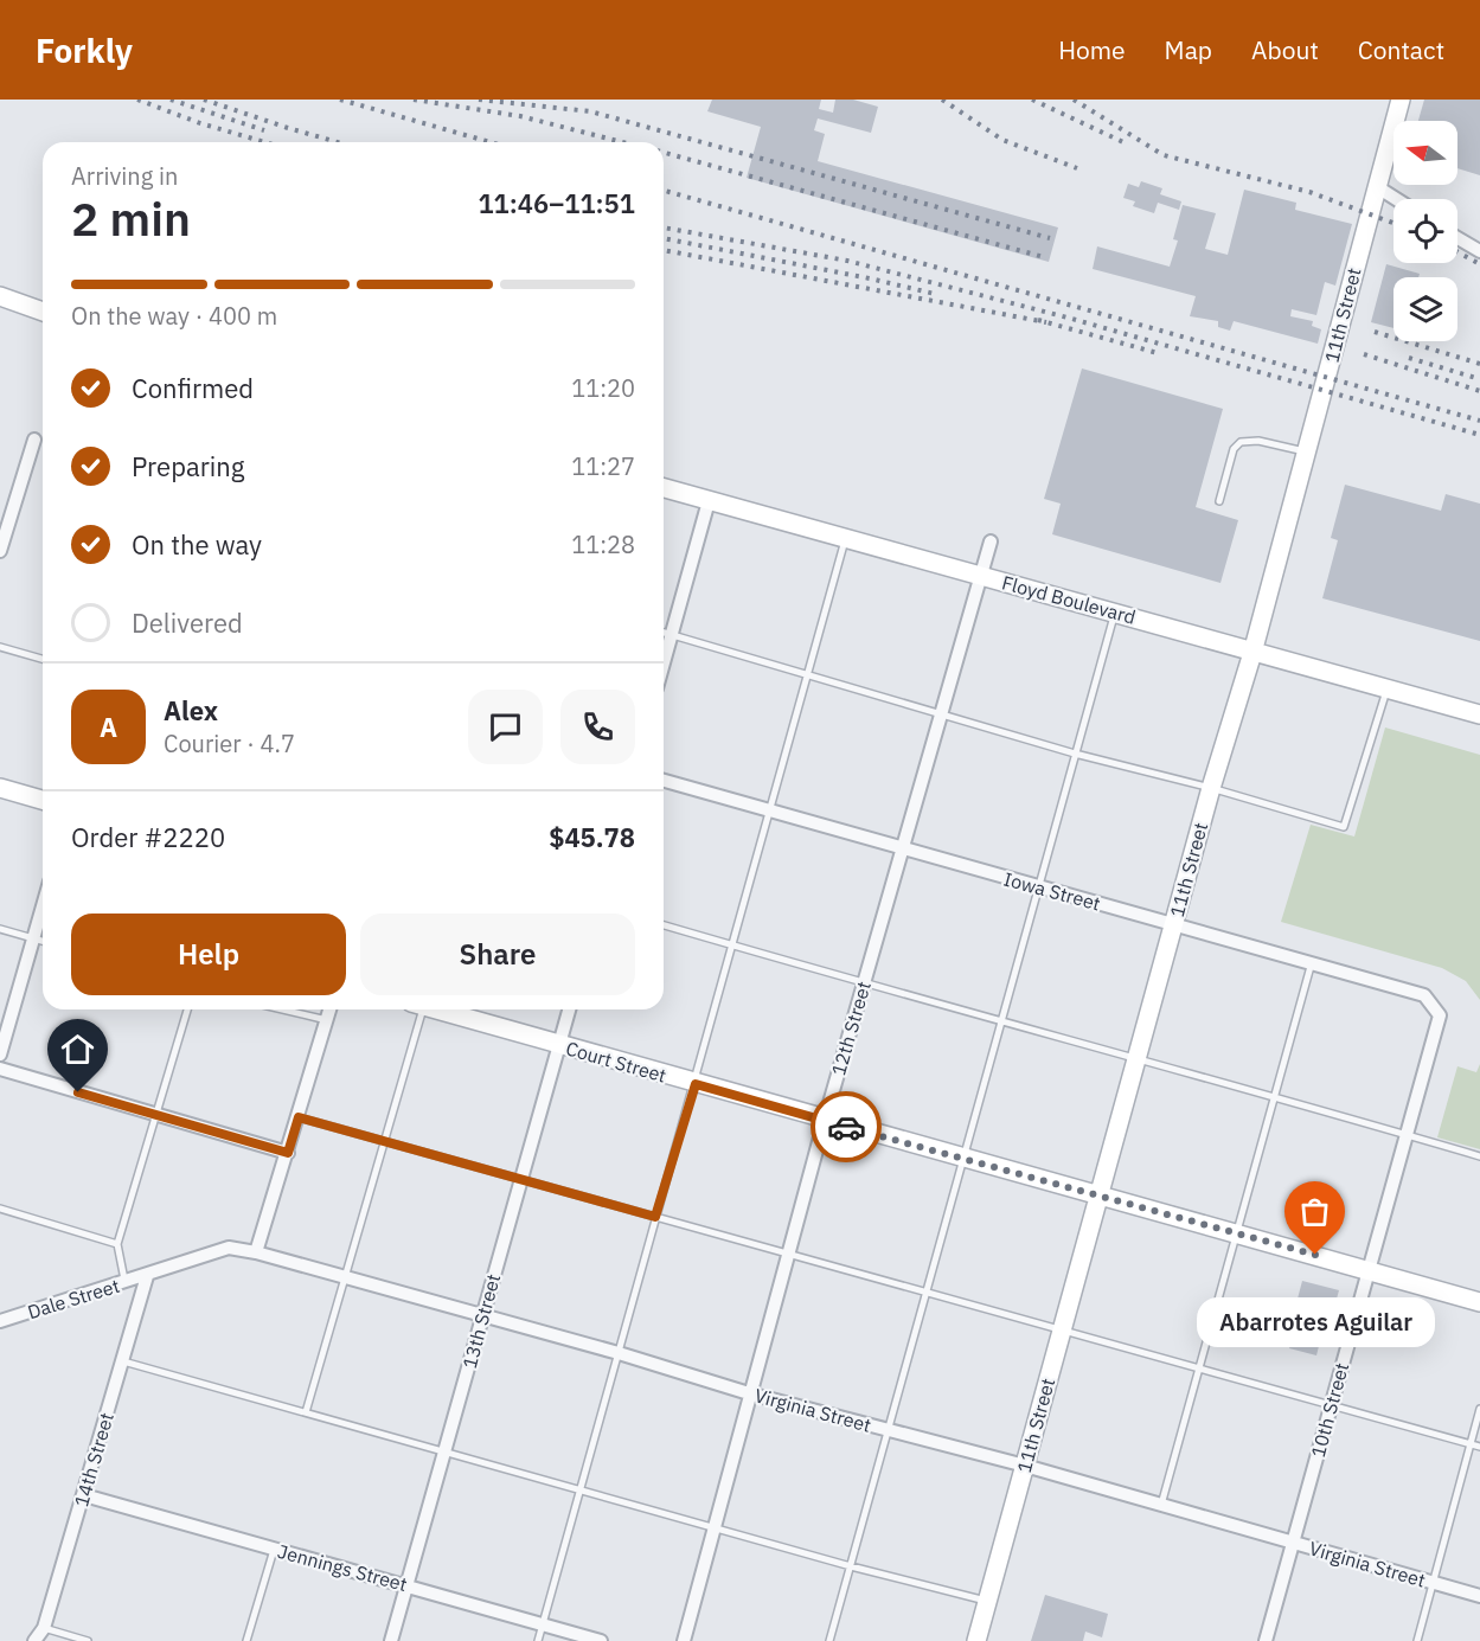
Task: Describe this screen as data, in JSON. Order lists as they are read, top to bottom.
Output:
{
  "streets": {
    "main road": ["11th Street", "Floyd Boulevard", "Court Street"],
    "street": [
      "Iowa Street",
      "12th Street",
      "Dale Street",
      "13th Street",
      "Virginia Street",
      "10th Street",
      "14th Street",
      "Jennings Street"
    ]
  },
  "crossings": [
    ["11th Street", "Floyd Boulevard"],
    ["11th Street", "Iowa Street"],
    ["11th Street", "Court Street"],
    ["11th Street", "Virginia Street"],
    ["Floyd Boulevard", "12th Street"],
    ["Iowa Street", "12th Street"],
    ["Iowa Street", "10th Street"],
    ["12th Street", "Court Street"],
    ["12th Street", "Virginia Street"],
    ["Court Street", "13th Street"],
    ["Court Street", "10th Street"],
    ["Dale Street", "Virginia Street"],
    ["Dale Street", "14th Street"],
    ["13th Street", "Virginia Street"],
    ["13th Street", "Jennings Street"],
    ["Virginia Street", "10th Street"],
    ["Virginia Street", "14th Street"],
    ["14th Street", "Jennings Street"]
  ],
  "places": ["Abarrotes Aguilar"],
  "north": "left",
  "page": {
    "header": "Forkly",
    "nav": [
      "Home",
      "Map",
      "About",
      "Contact"
    ],
    "heading": ["2 min", "Arriving in", "11:46–11:51"],
    "panel": [
      "Alex",
      "Courier · 4.7",
      "Order #2220",
      "$45.78"
    ],
    "bar": "On the way · 400 m",
    "list": [
      ["Confirmed", "11:20"],
      ["Preparing", "11:27"],
      ["On the way", "11:28"],
      "Delivered"
    ],
    "round": "A",
    "buttons": ["Help", "Share"],
    "bubble": "Abarrotes Aguilar"
  }
}
